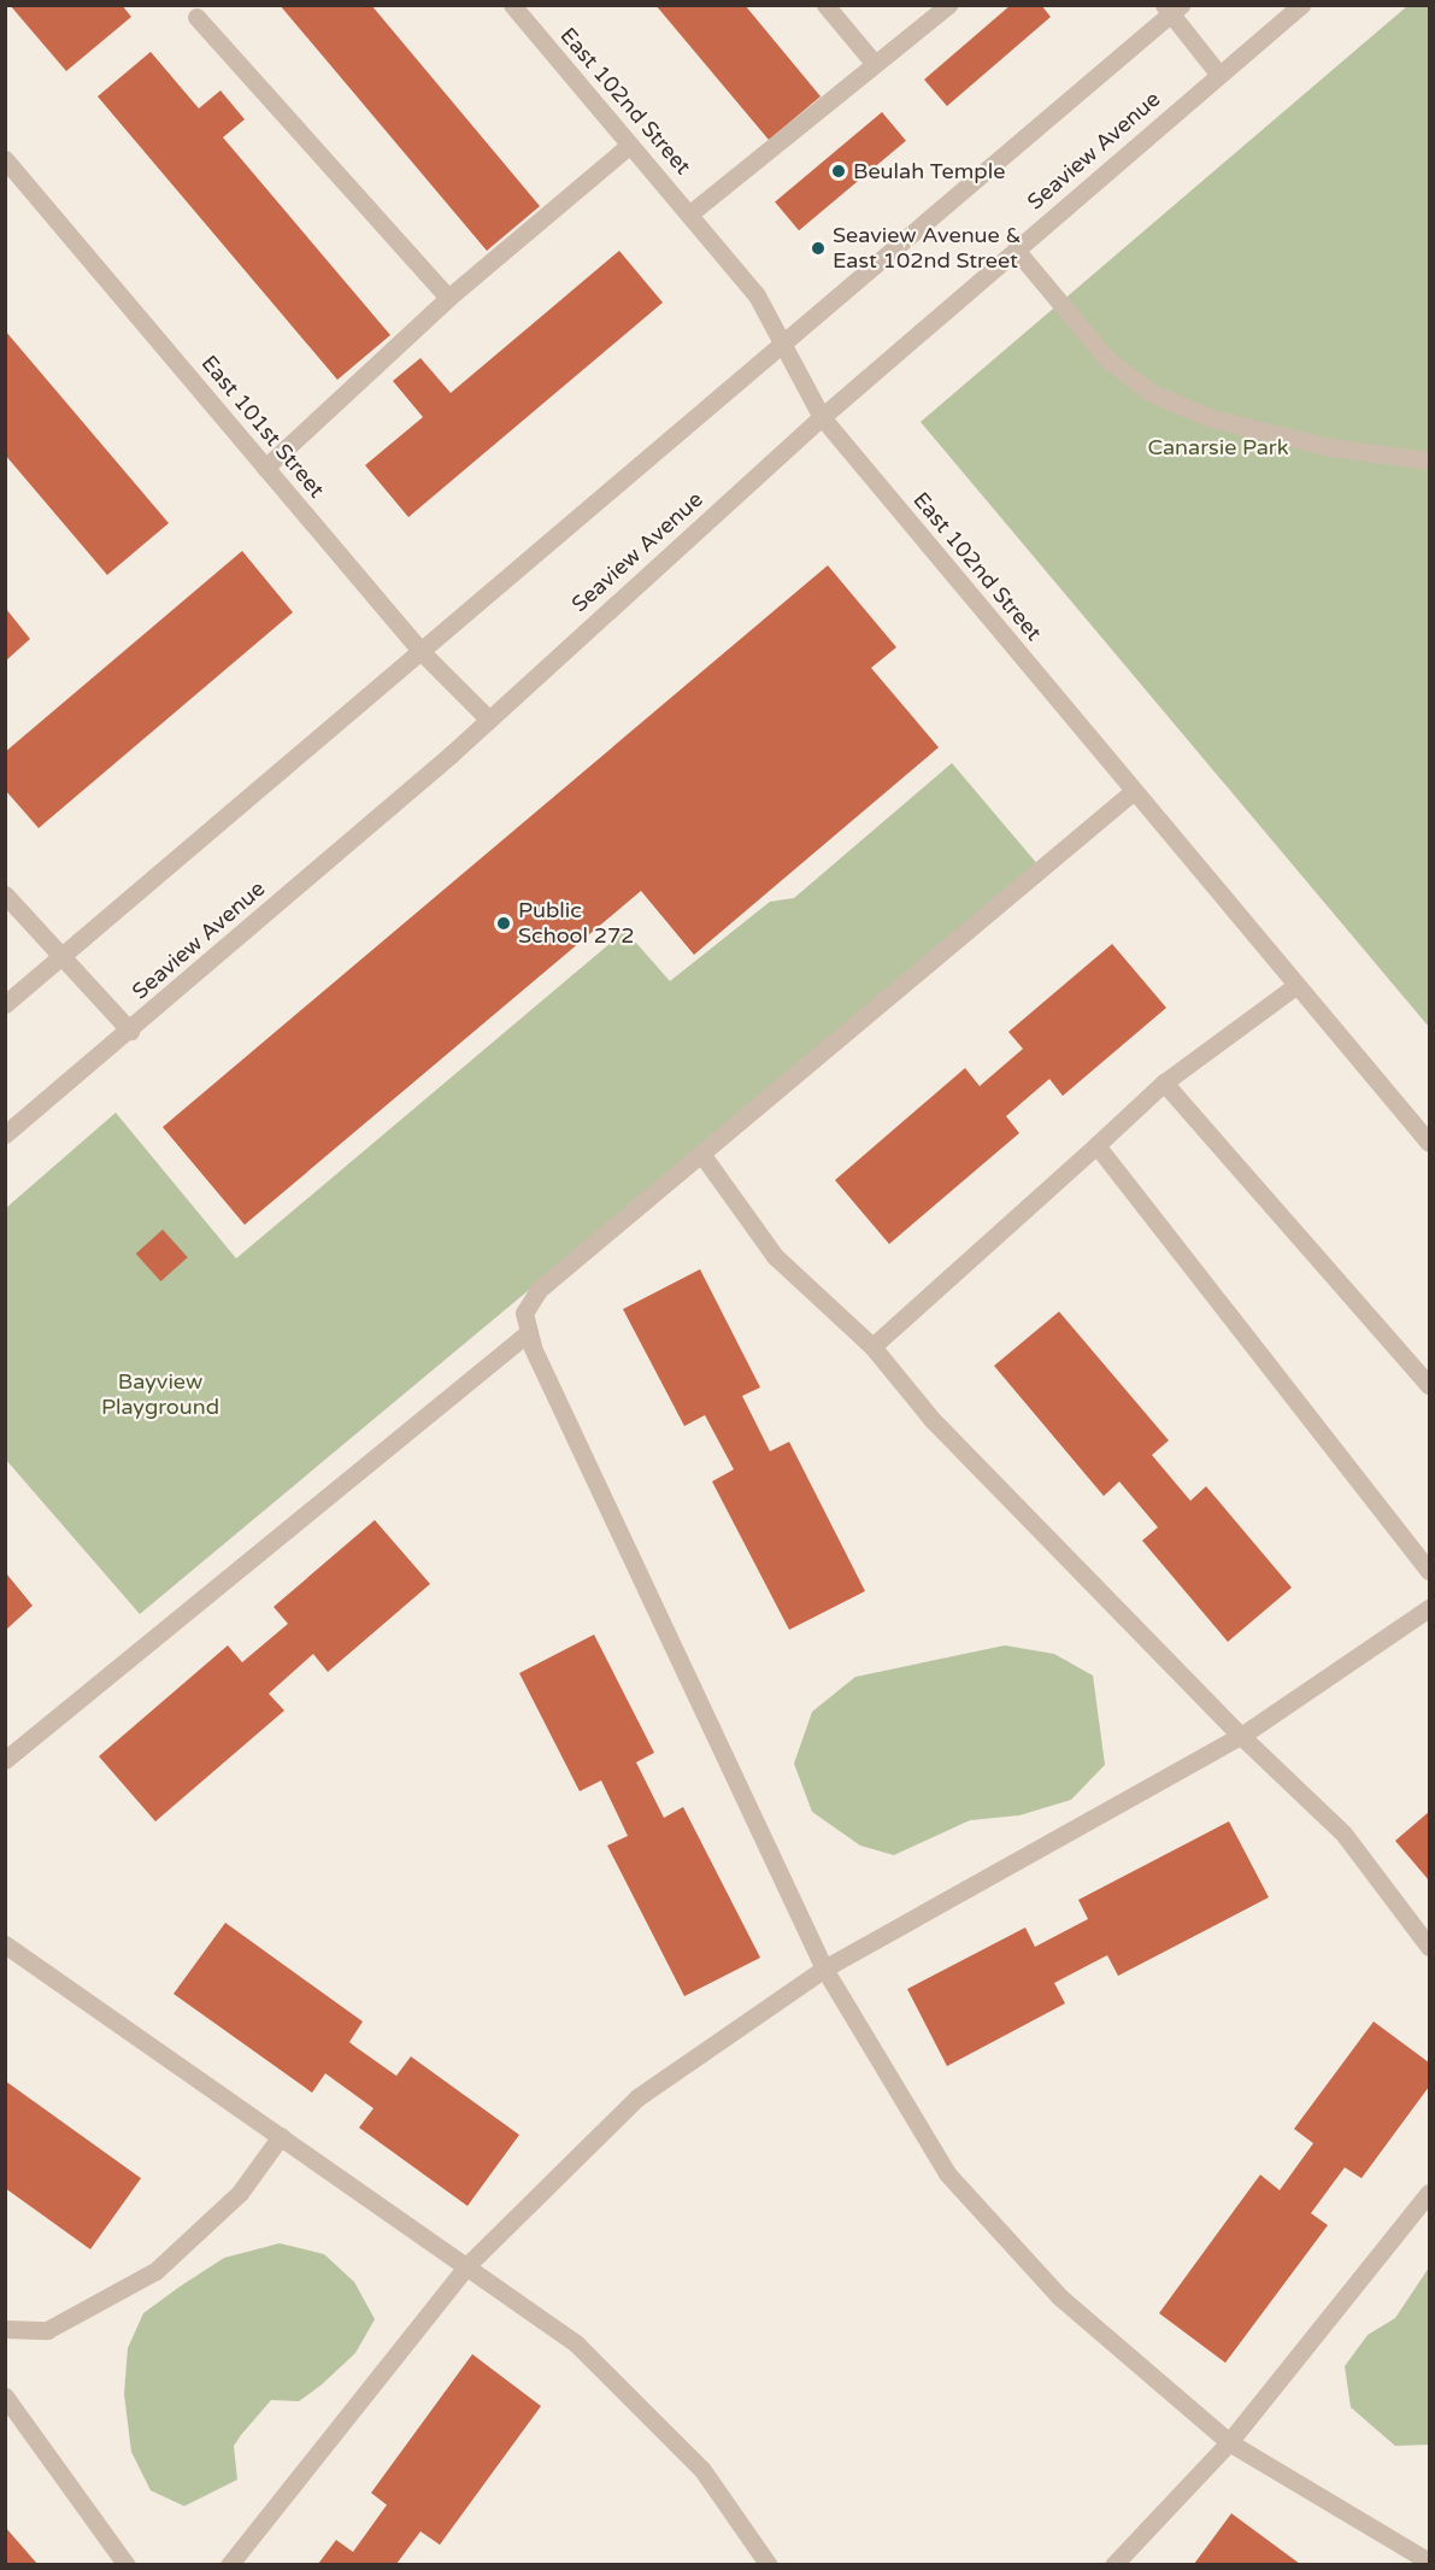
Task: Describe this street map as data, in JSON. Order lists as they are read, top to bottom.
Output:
{
  "streets": {
    "street": ["East 102nd Street", "Seaview Avenue", "East 101st Street"]
  },
  "crossings": [
    ["East 102nd Street", "Seaview Avenue"],
    ["Seaview Avenue", "East 101st Street"]
  ],
  "parks": ["Canarsie Park", "Bayview Playground"],
  "places": ["Beulah Temple", "Seaview Avenue & East 102nd Street", "Public School 272"]
}
